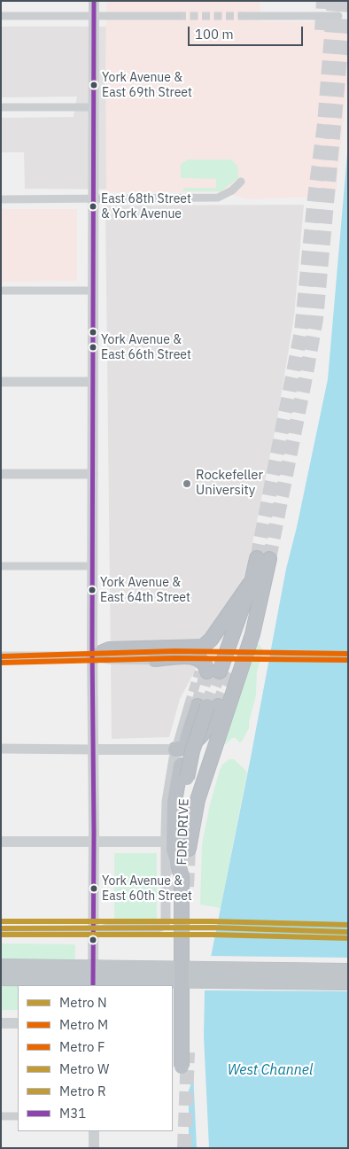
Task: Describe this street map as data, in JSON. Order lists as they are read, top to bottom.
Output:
{
  "streets": {
    "highway": ["FDR DRIVE"]
  },
  "water": ["West Channel"],
  "places": [
    "York Avenue & East 69th Street",
    "East 68th Street & York Avenue",
    "York Avenue & East 66th Street",
    "Rockefeller University",
    "York Avenue & East 64th Street",
    "York Avenue & East 60th Street"
  ],
  "lines": [
    "transit line M31",
    "metro line M",
    "metro line F",
    "metro line R",
    "metro line N",
    "metro line W"
  ],
  "legend": [
    "Metro N",
    "Metro M",
    "Metro F",
    "Metro W",
    "Metro R",
    "M31"
  ],
  "scale_bar": "100 m"
}
